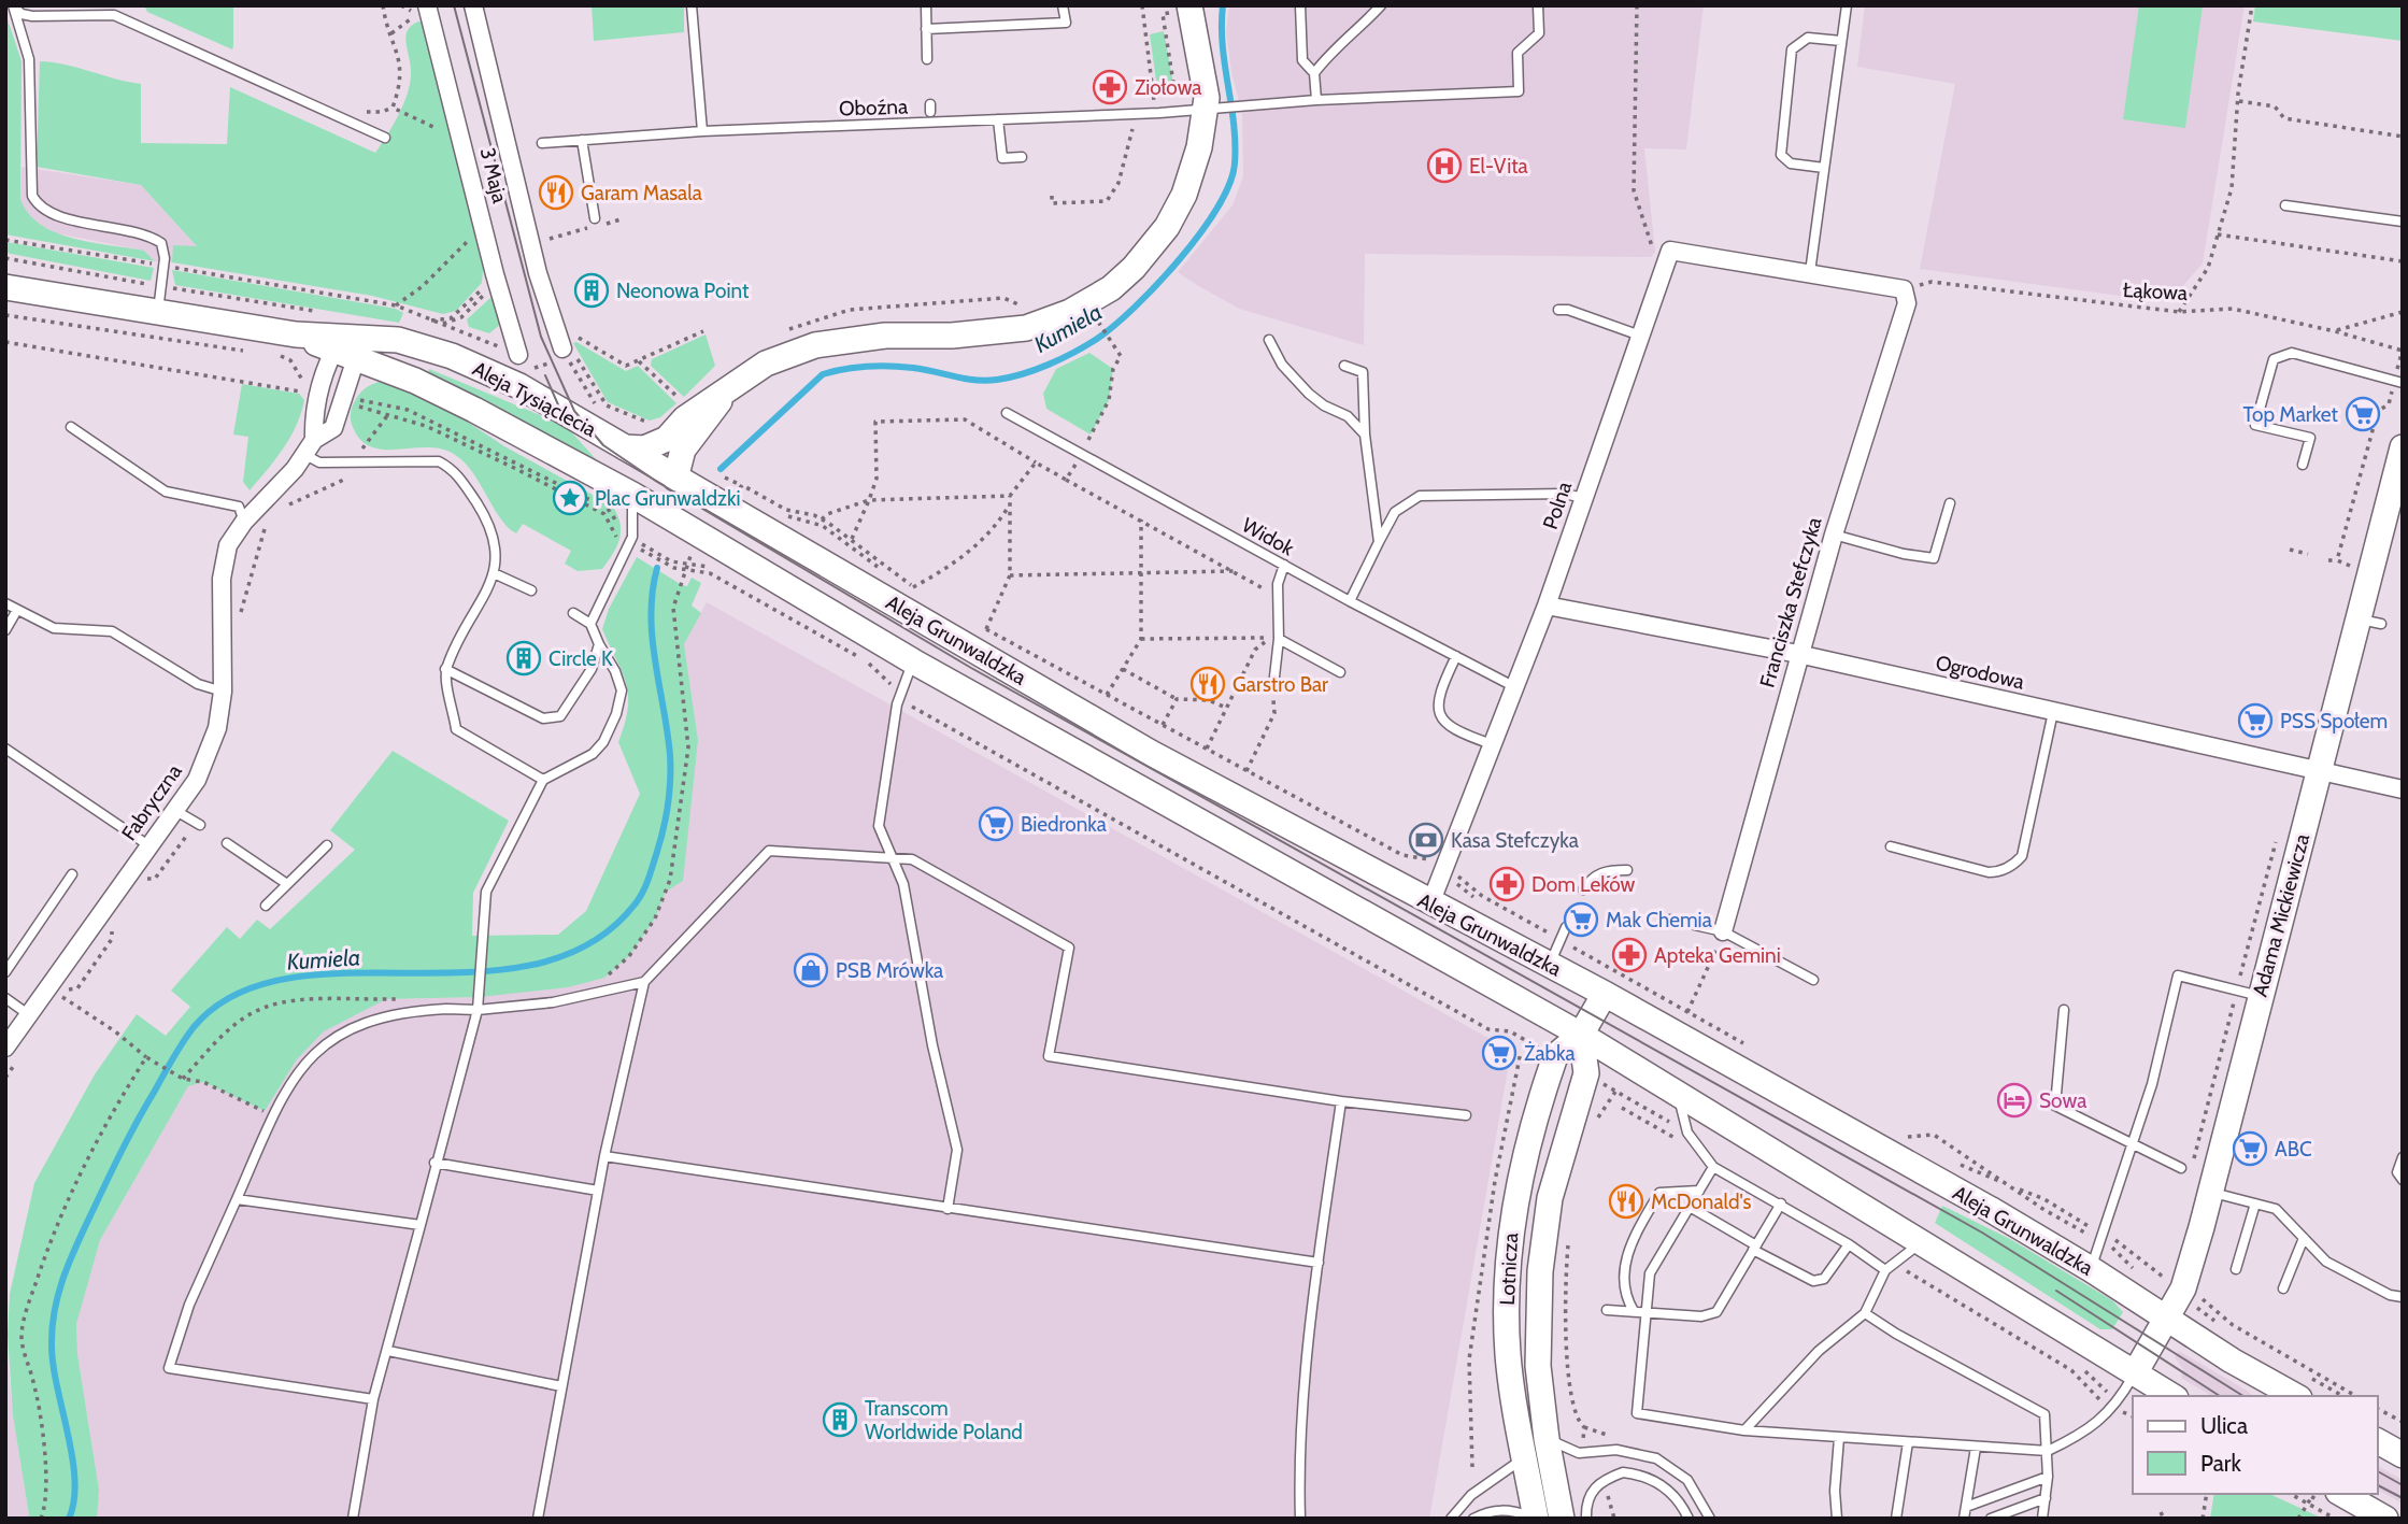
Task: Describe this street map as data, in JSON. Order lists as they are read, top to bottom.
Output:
{
  "streets": {
    "main road": [
      "Aleja Tysiąclecia",
      "Aleja Grunwaldzka",
      "Adama Mickiewicza",
      "Lotnicza"
    ],
    "street": [
      "3 Maja",
      "Polna",
      "Franciszka Stefczyka",
      "Ogrodowa",
      "Fabryczna"
    ],
    "lane": ["Oboźna", "Widok"],
    "path": ["Łąkowa"]
  },
  "crossings": [
    ["Łąkowa", "Franciszka Stefczyka"],
    ["Aleja Tysiąclecia", "Aleja Grunwaldzka"],
    ["Aleja Tysiąclecia", "Fabryczna"],
    ["Polna", "Widok"],
    ["Polna", "Aleja Grunwaldzka"],
    ["Polna", "Ogrodowa"],
    ["Franciszka Stefczyka", "Ogrodowa"],
    ["Aleja Grunwaldzka", "Adama Mickiewicza"],
    ["Aleja Grunwaldzka", "Lotnicza"],
    ["Ogrodowa", "Adama Mickiewicza"]
  ],
  "water": ["Kumiela"],
  "places": {
    "pharmacy": ["Ziołowa", "Dom Leków", "Apteka Gemini"],
    "hospital": ["El-Vita"],
    "restaurant": ["Garam Masala", "Garstro Bar", "McDonald's"],
    "building": ["Neonowa Point", "Circle K", "Transcom Worldwide Poland"],
    "supermarket": [
      "Top Market",
      "PSS Społem",
      "Biedronka",
      "Mak Chemia",
      "Żabka",
      "ABC"
    ],
    "place": ["Plac Grunwaldzki"],
    "bank": ["Kasa Stefczyka"],
    "shop": ["PSB Mrówka"],
    "hotel": ["Sowa"]
  },
  "legend": ["Ulica", "Park"]
}
